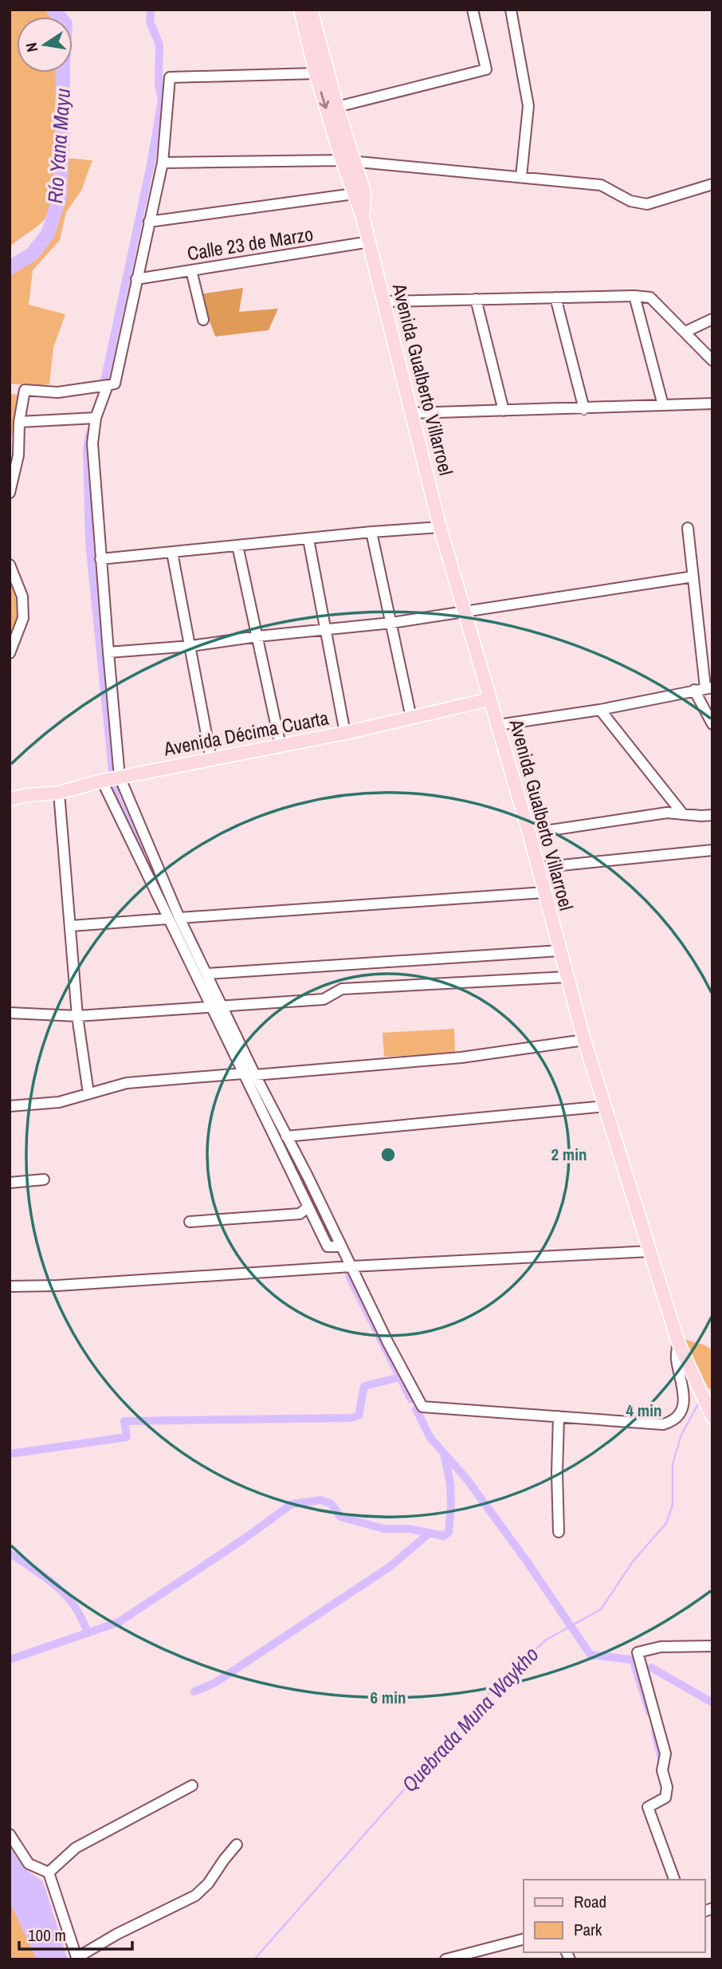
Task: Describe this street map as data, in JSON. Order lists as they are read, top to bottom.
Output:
{
  "streets": {
    "main road": ["Avenida Gualberto Villarroel", "Avenida Décima Cuarta"],
    "street": ["Calle 23 de Marzo"]
  },
  "crossings": [
    ["Calle 23 de Marzo", "Avenida Gualberto Villarroel"],
    ["Avenida Gualberto Villarroel", "Avenida Décima Cuarta"]
  ],
  "water": ["Río Yana Mayu", "Quebrada Muna Waykho"],
  "legend": ["Road", "Park"],
  "scale_bar": "100 m",
  "north": "left",
  "rings": ["2 min", "4 min", "6 min"]
}
